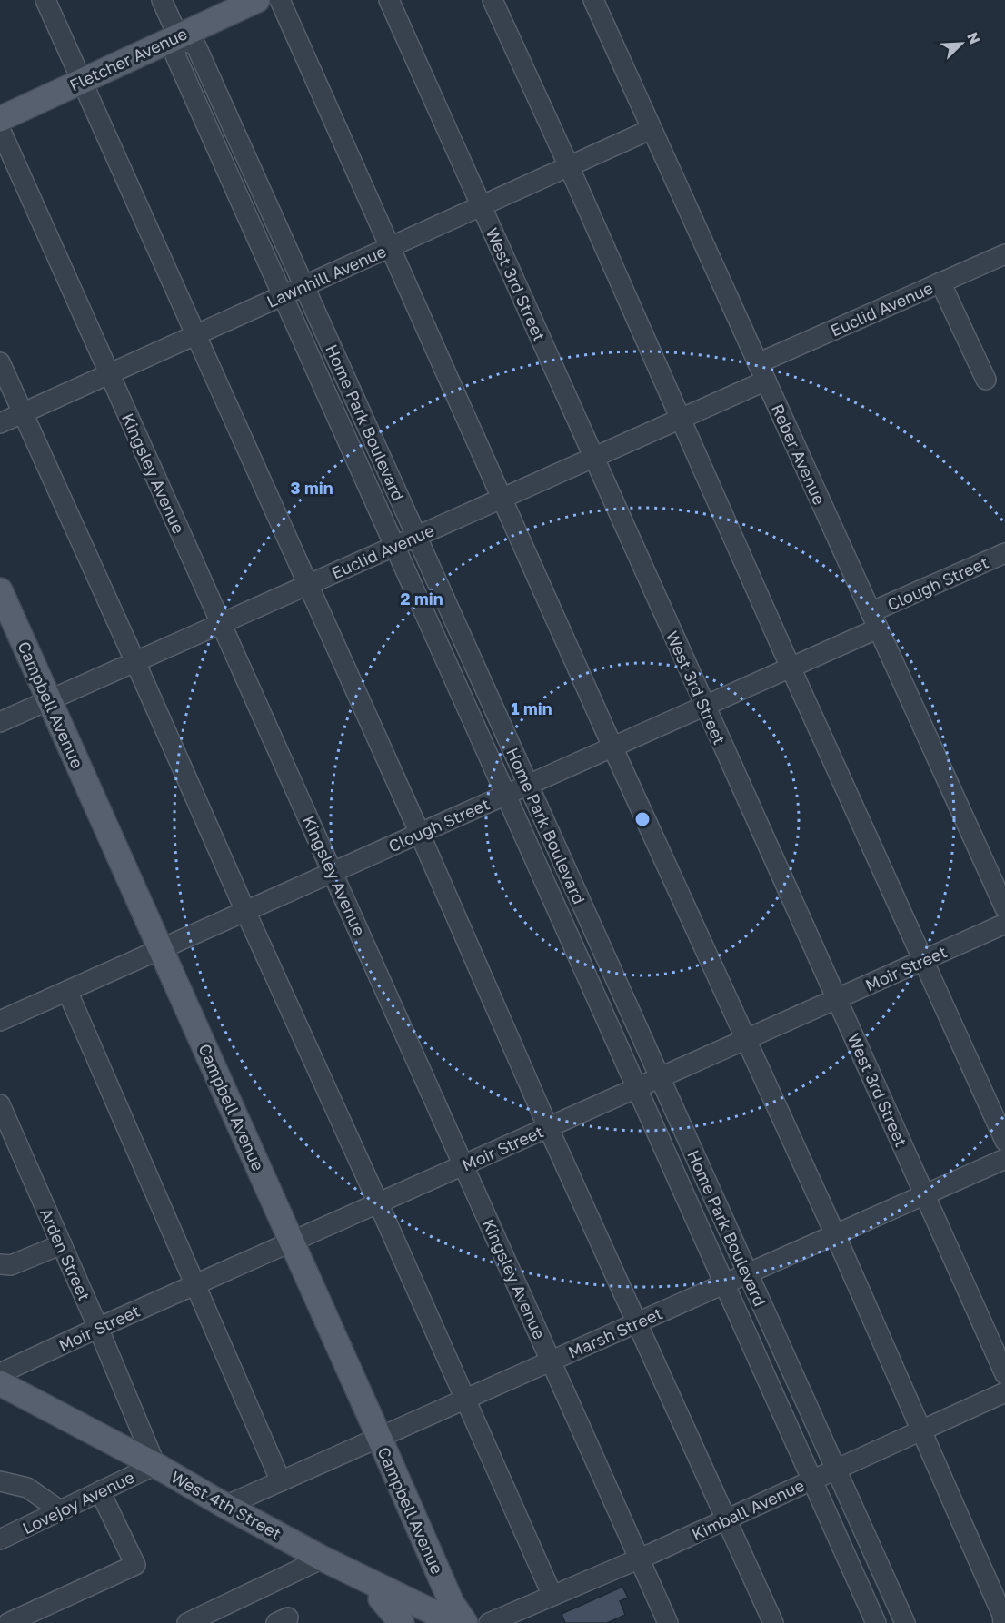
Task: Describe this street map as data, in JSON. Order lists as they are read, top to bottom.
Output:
{
  "streets": {
    "main road": ["Fletcher Avenue", "Campbell Avenue", "West 4th Street"],
    "street": [
      "Lawnhill Avenue",
      "West 3rd Street",
      "Euclid Avenue",
      "Home Park Boulevard",
      "Reber Avenue",
      "Kingsley Avenue",
      "Clough Street",
      "Moir Street",
      "Arden Street",
      "Marsh Street",
      "Lovejoy Avenue",
      "Kimball Avenue"
    ]
  },
  "crossings": [
    ["Fletcher Avenue", "Home Park Boulevard"],
    ["Lawnhill Avenue", "West 3rd Street"],
    ["Lawnhill Avenue", "Home Park Boulevard"],
    ["Lawnhill Avenue", "Reber Avenue"],
    ["Lawnhill Avenue", "Kingsley Avenue"],
    ["West 3rd Street", "Euclid Avenue"],
    ["West 3rd Street", "Clough Street"],
    ["West 3rd Street", "Moir Street"],
    ["West 3rd Street", "Marsh Street"],
    ["Euclid Avenue", "Home Park Boulevard"],
    ["Euclid Avenue", "Reber Avenue"],
    ["Euclid Avenue", "Kingsley Avenue"],
    ["Euclid Avenue", "Campbell Avenue"],
    ["Home Park Boulevard", "Clough Street"],
    ["Home Park Boulevard", "Moir Street"],
    ["Home Park Boulevard", "Marsh Street"],
    ["Home Park Boulevard", "Kimball Avenue"],
    ["Reber Avenue", "Clough Street"],
    ["Kingsley Avenue", "Clough Street"],
    ["Kingsley Avenue", "Moir Street"],
    ["Kingsley Avenue", "Marsh Street"],
    ["Kingsley Avenue", "Kimball Avenue"],
    ["Clough Street", "Campbell Avenue"],
    ["Campbell Avenue", "Moir Street"],
    ["Campbell Avenue", "Marsh Street"],
    ["Moir Street", "Arden Street"],
    ["Arden Street", "Lovejoy Avenue"],
    ["Arden Street", "West 4th Street"],
    ["Marsh Street", "West 4th Street"],
    ["Lovejoy Avenue", "West 4th Street"]
  ],
  "north": "top right",
  "rings": ["3 min", "2 min", "1 min"]
}
